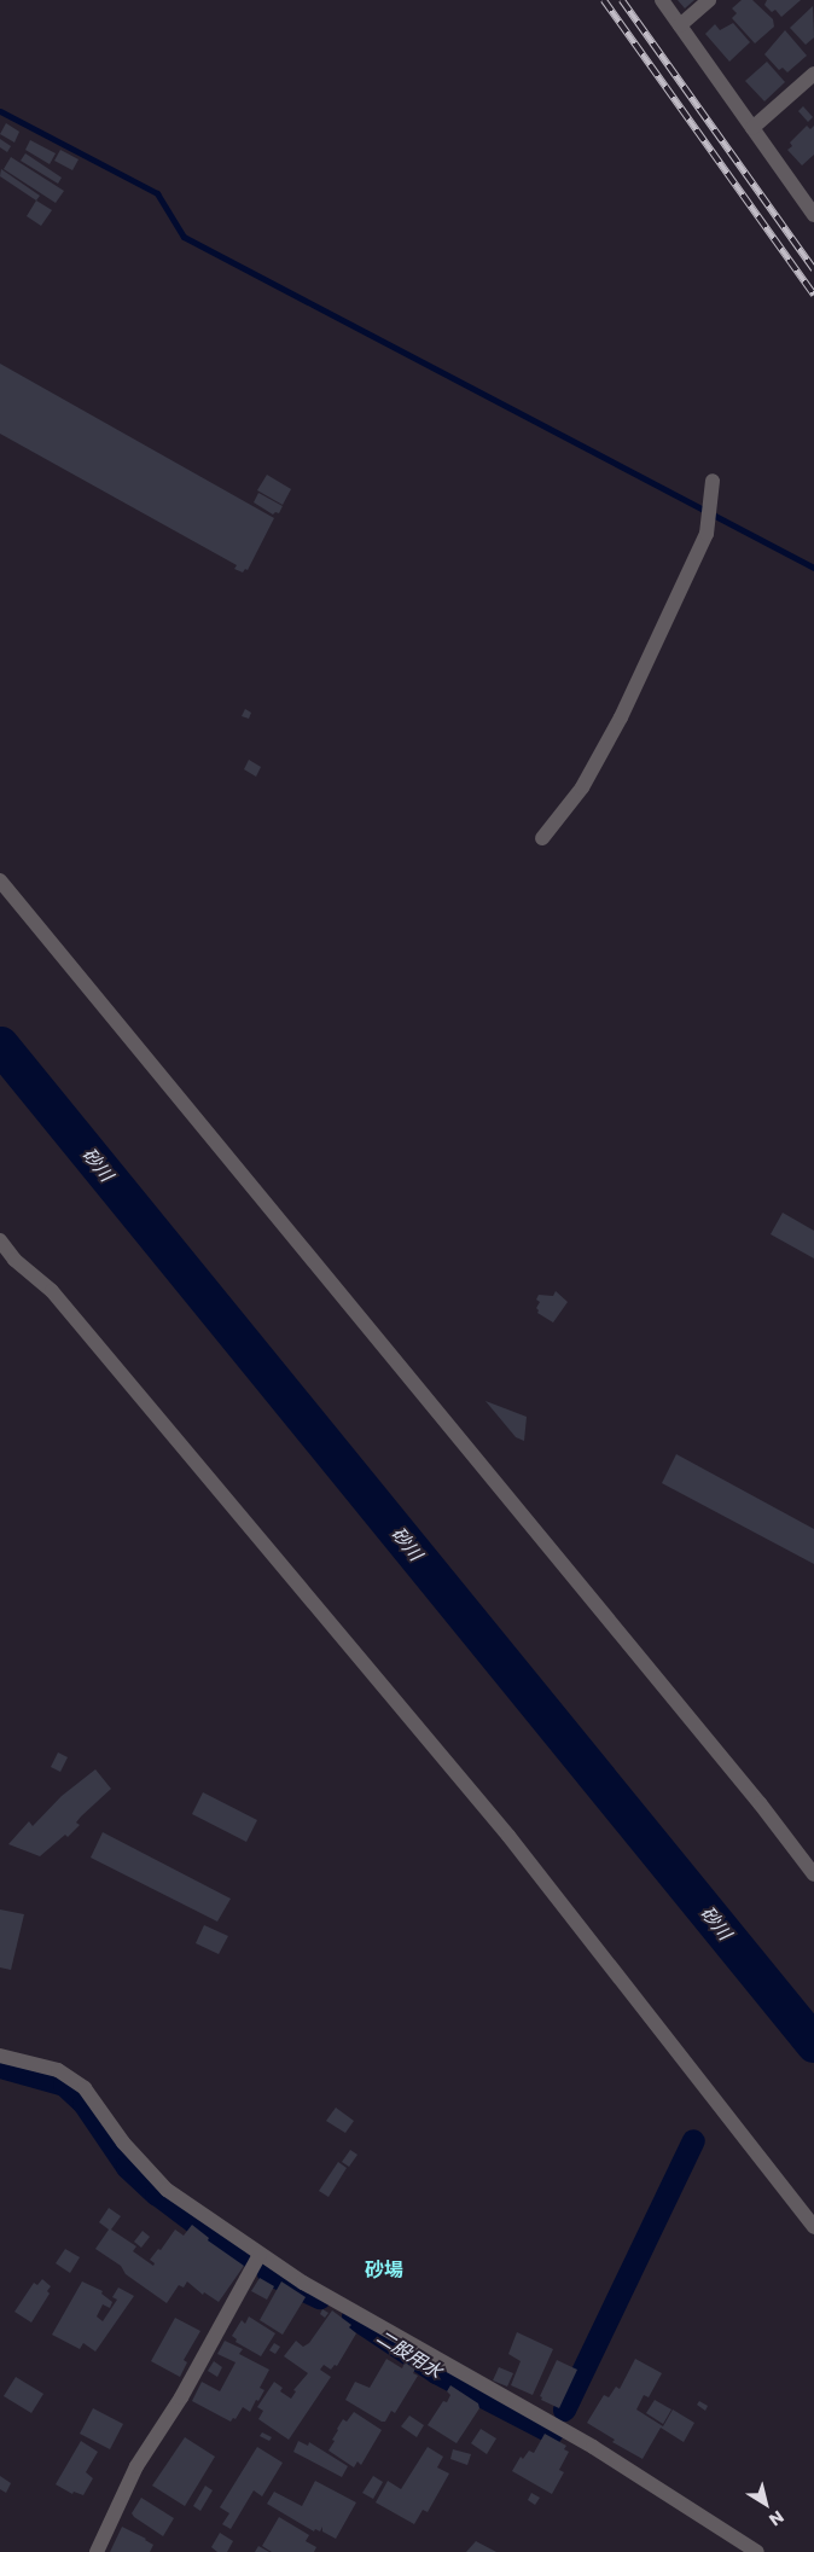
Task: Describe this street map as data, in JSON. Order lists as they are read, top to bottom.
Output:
{
  "districts": ["砂場"],
  "water": ["砂川", "二股用水"],
  "north": "bottom right"
}
